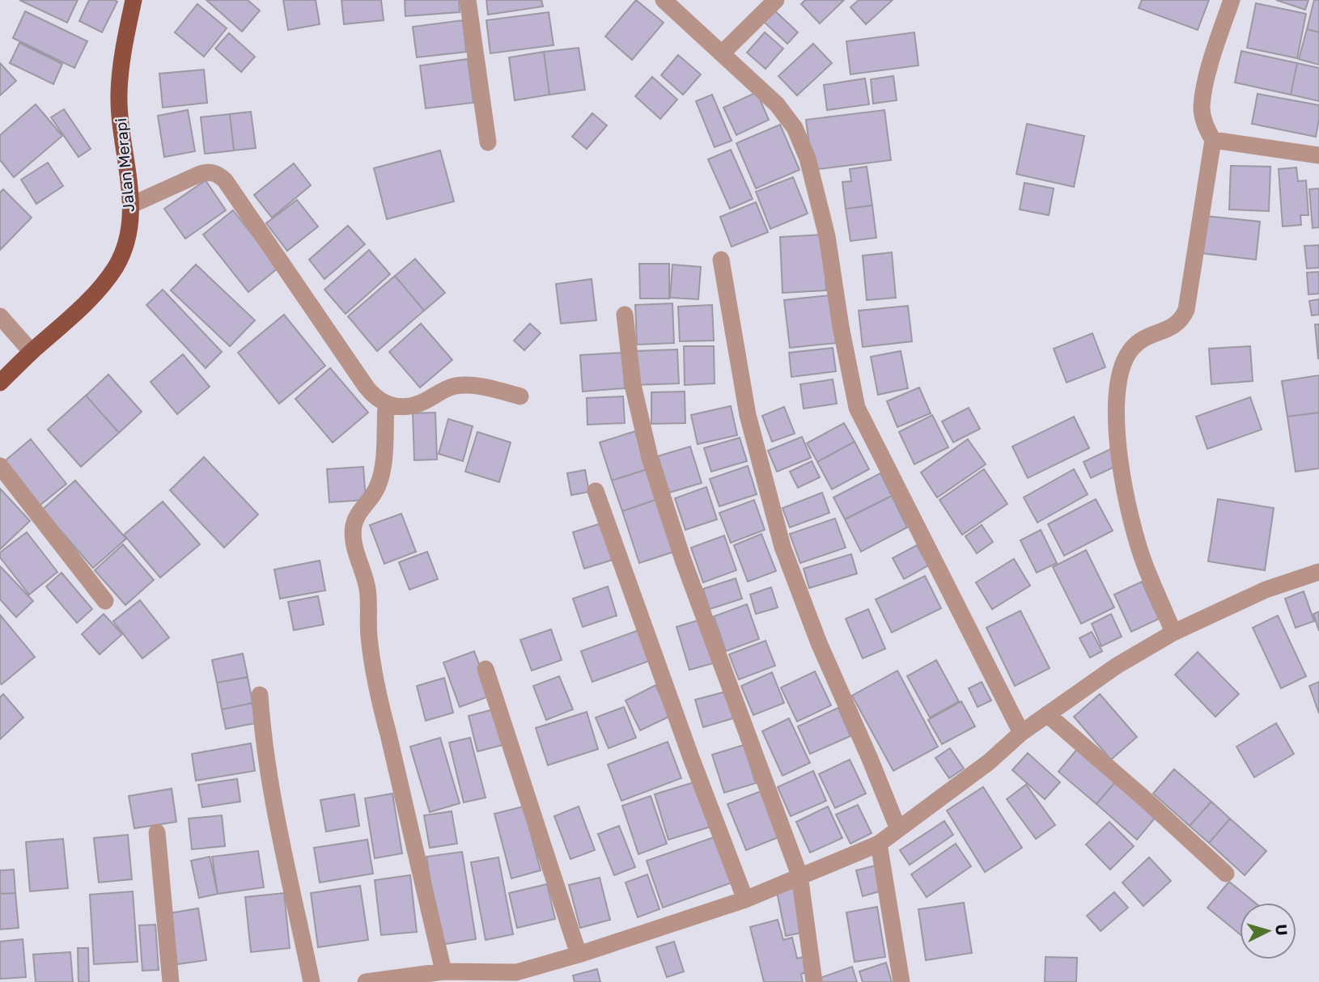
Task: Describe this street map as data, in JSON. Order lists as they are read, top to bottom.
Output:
{
  "streets": {
    "main road": ["Jalan Merapi"]
  },
  "north": "right"
}
